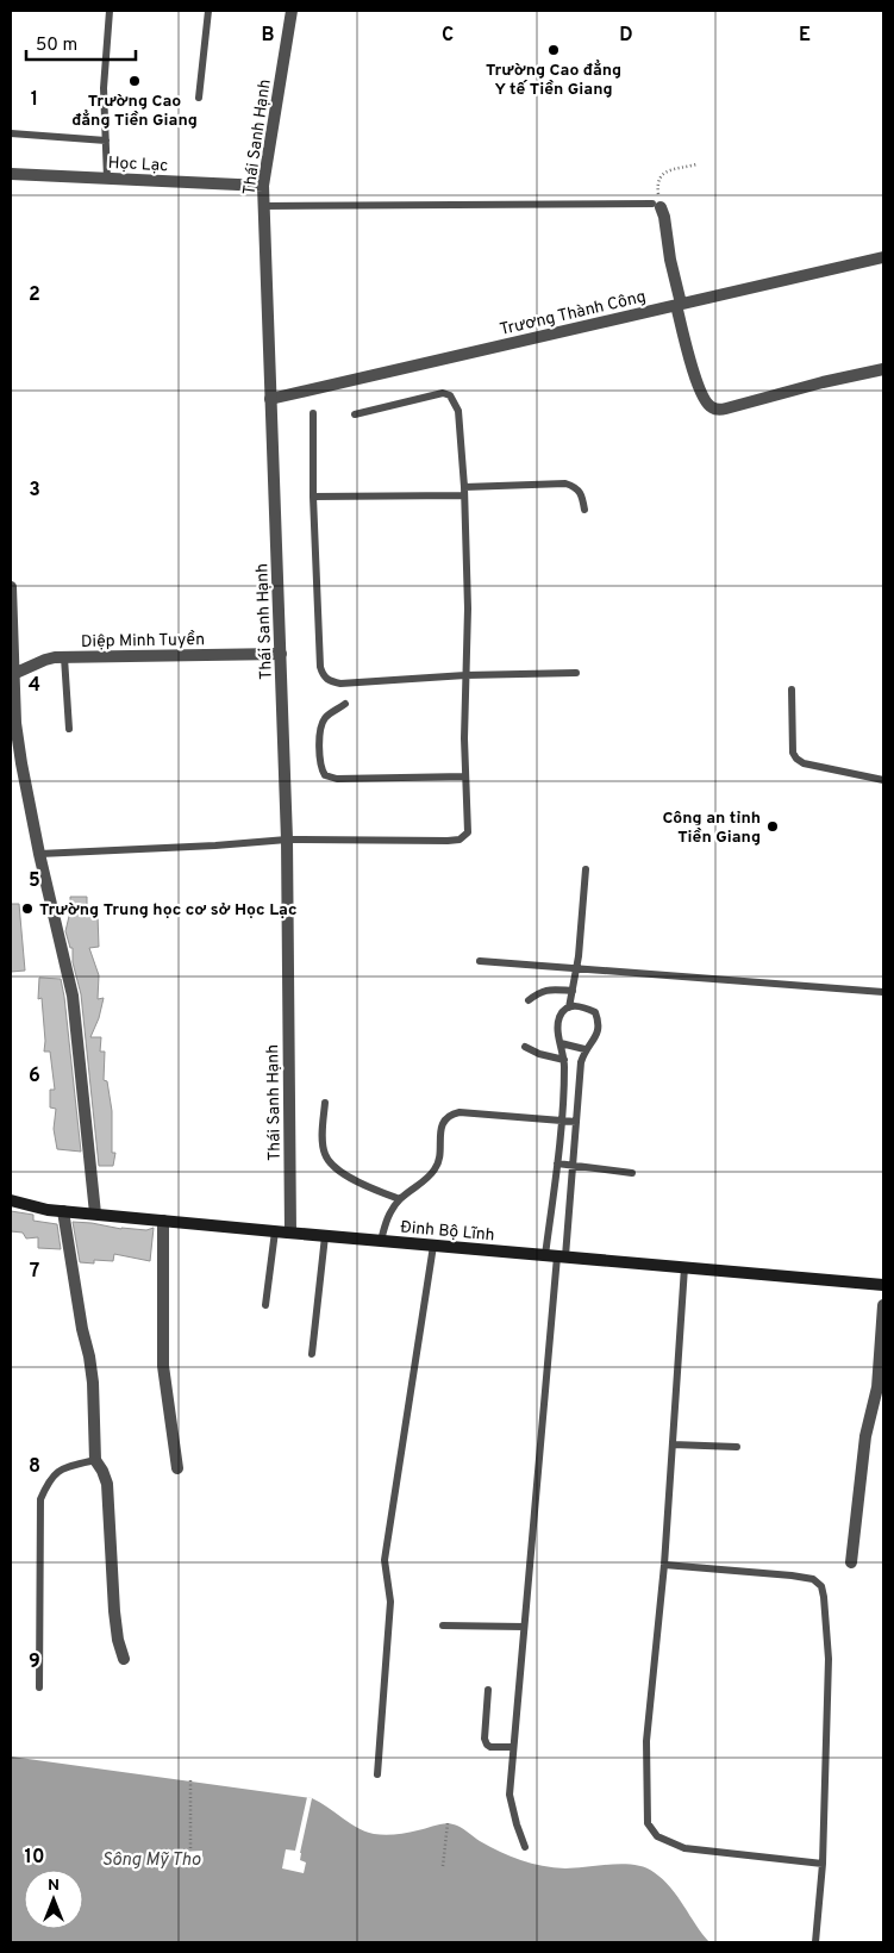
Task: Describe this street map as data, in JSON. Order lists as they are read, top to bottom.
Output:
{
  "streets": {
    "main road": ["Đinh Bộ Lĩnh"],
    "street": [
      "Thái Sanh Hạnh",
      "Học Lạc",
      "Trương Thành Công",
      "Diệp Minh Tuyền"
    ]
  },
  "crossings": [
    ["Thái Sanh Hạnh", "Học Lạc"],
    ["Thái Sanh Hạnh", "Trương Thành Công"],
    ["Thái Sanh Hạnh", "Diệp Minh Tuyền"],
    ["Thái Sanh Hạnh", "Đinh Bộ Lĩnh"]
  ],
  "water": ["Sông Mỹ Tho"],
  "places": [
    "Trường Cao đẳng Y tế Tiền Giang",
    "Trường Cao đẳng Tiền Giang",
    "Công an tỉnh Tiền Giang",
    "Trường Trung học cơ sở Học Lạc"
  ],
  "scale_bar": "50 m",
  "north": "top",
  "grid": {
    "columns": [
      "B",
      "C",
      "D",
      "E"
    ],
    "rows": [
      "1",
      "2",
      "3",
      "4",
      "5",
      "6",
      "7",
      "8",
      "9",
      "10"
    ]
  }
}
